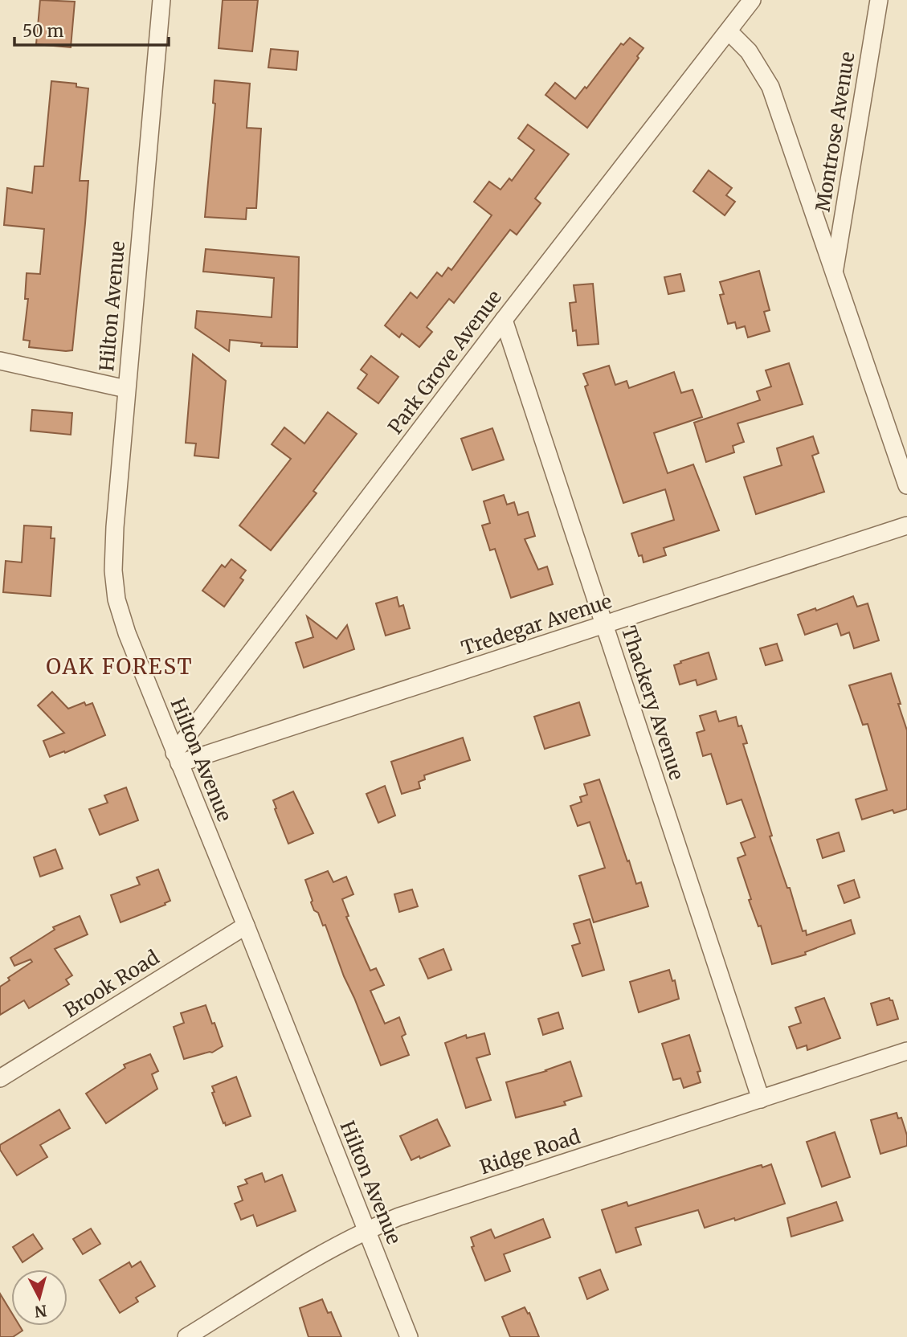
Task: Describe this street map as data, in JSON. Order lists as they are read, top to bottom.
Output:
{
  "streets": {
    "street": [
      "Montrose Avenue",
      "Hilton Avenue",
      "Park Grove Avenue",
      "Tredegar Avenue",
      "Thackery Avenue",
      "Brook Road",
      "Ridge Road"
    ]
  },
  "crossings": [
    ["Montrose Avenue", "Park Grove Avenue"],
    ["Hilton Avenue", "Park Grove Avenue"],
    ["Hilton Avenue", "Tredegar Avenue"],
    ["Hilton Avenue", "Brook Road"],
    ["Hilton Avenue", "Ridge Road"],
    ["Park Grove Avenue", "Tredegar Avenue"],
    ["Park Grove Avenue", "Thackery Avenue"],
    ["Tredegar Avenue", "Thackery Avenue"],
    ["Thackery Avenue", "Ridge Road"]
  ],
  "districts": ["OAK FOREST"],
  "scale_bar": "50 m",
  "north": "bottom"
}
